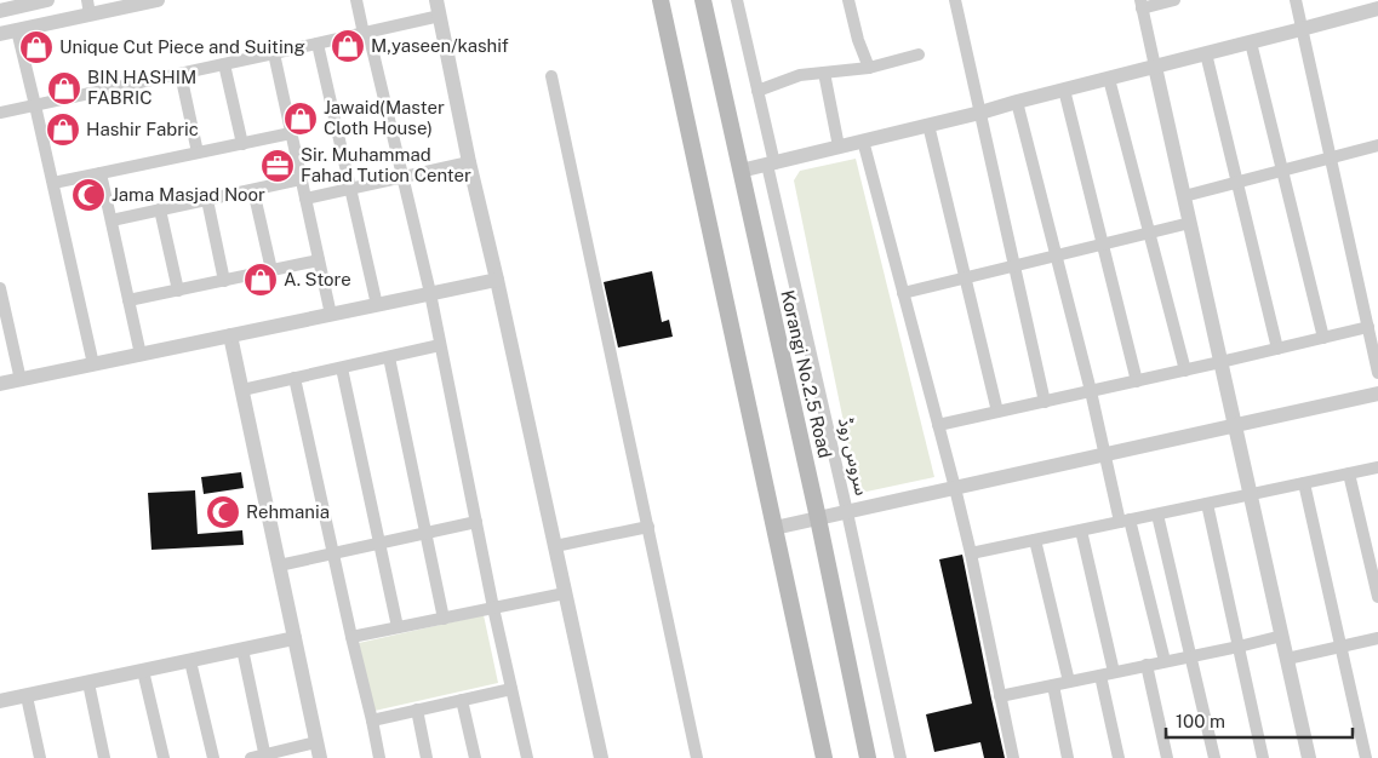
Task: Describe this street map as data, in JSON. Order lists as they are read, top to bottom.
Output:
{
  "streets": {
    "main road": ["Korangi No.2.5 Road"],
    "street": ["سروس روڈ"]
  },
  "places": {
    "shop": [
      "M,yaseen/kashif",
      "Unique Cut Piece and Suiting",
      "BIN HASHIM FABRIC",
      "Jawaid(Master Cloth House)",
      "Hashir Fabric",
      "A. Store"
    ],
    "office": ["Sir. Muhammad Fahad Tution Center"],
    "mosque": ["Jama Masjad Noor", "Rehmania"]
  },
  "scale_bar": "100 m"
}
